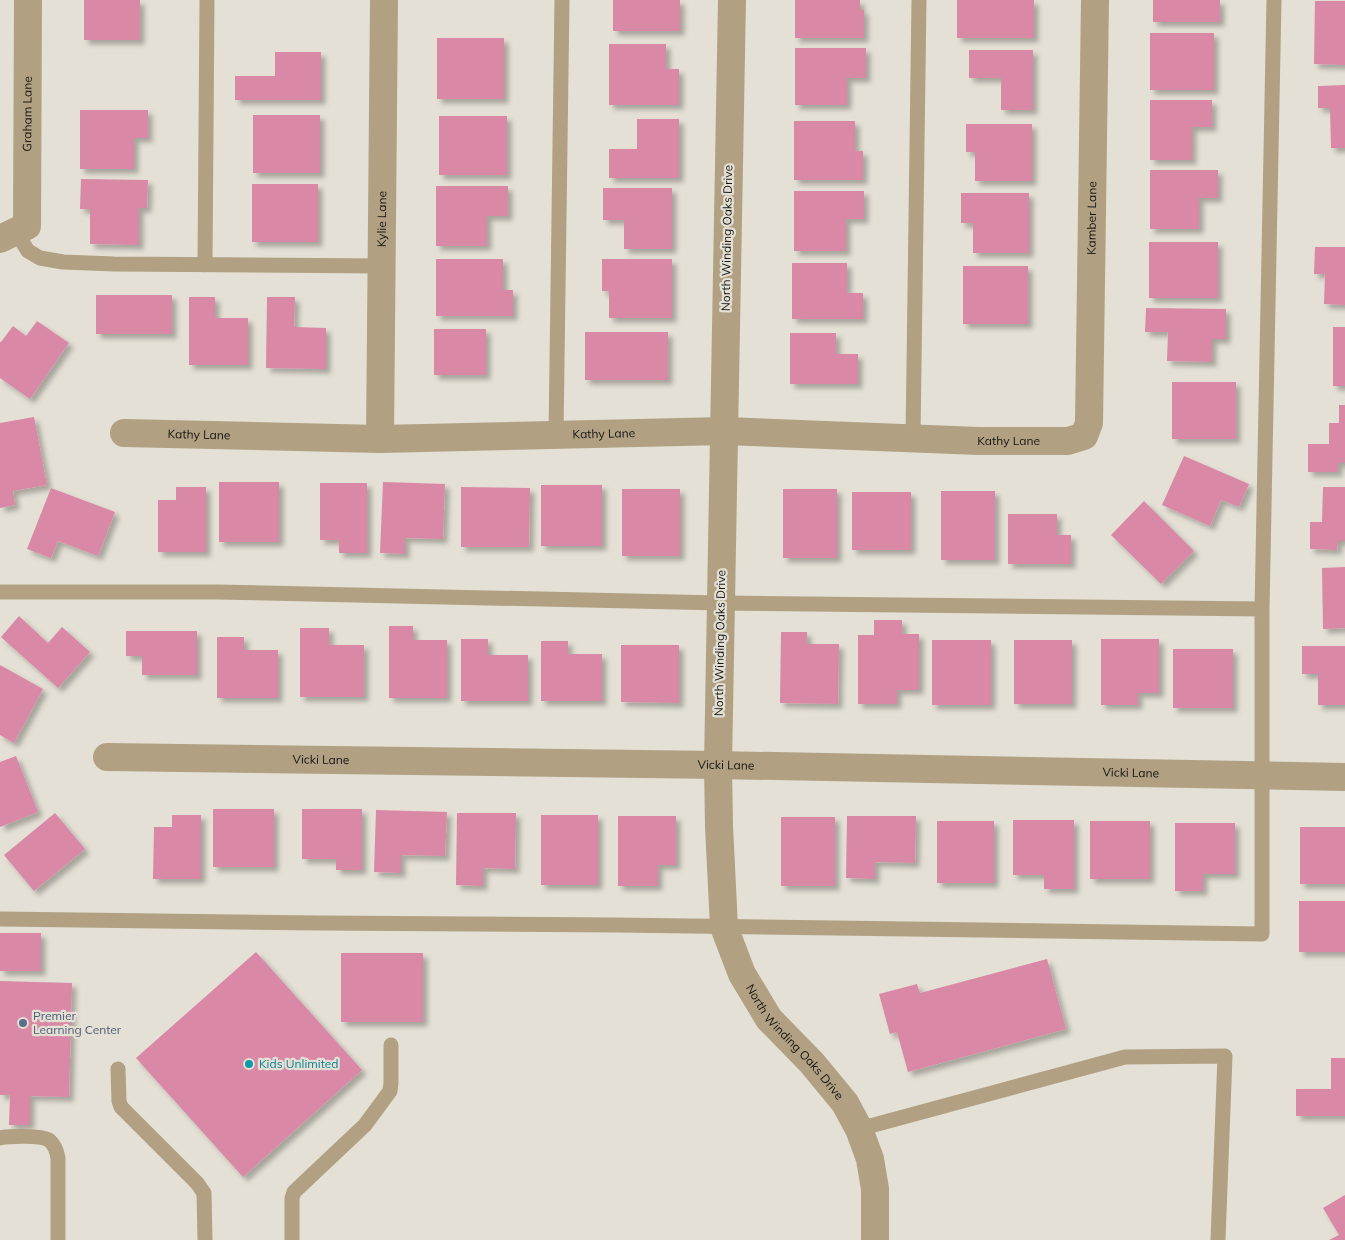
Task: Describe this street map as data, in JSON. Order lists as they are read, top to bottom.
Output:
{
  "streets": {
    "street": [
      "Graham Lane",
      "Kylie Lane",
      "Kamber Lane",
      "North Winding Oaks Drive",
      "Kathy Lane",
      "Vicki Lane"
    ]
  },
  "crossings": [
    ["Kylie Lane", "Kathy Lane"],
    ["Kamber Lane", "Kathy Lane"],
    ["North Winding Oaks Drive", "Kathy Lane"],
    ["North Winding Oaks Drive", "Vicki Lane"]
  ],
  "places": ["Premier Learning Center", "Kids Unlimited"]
}
